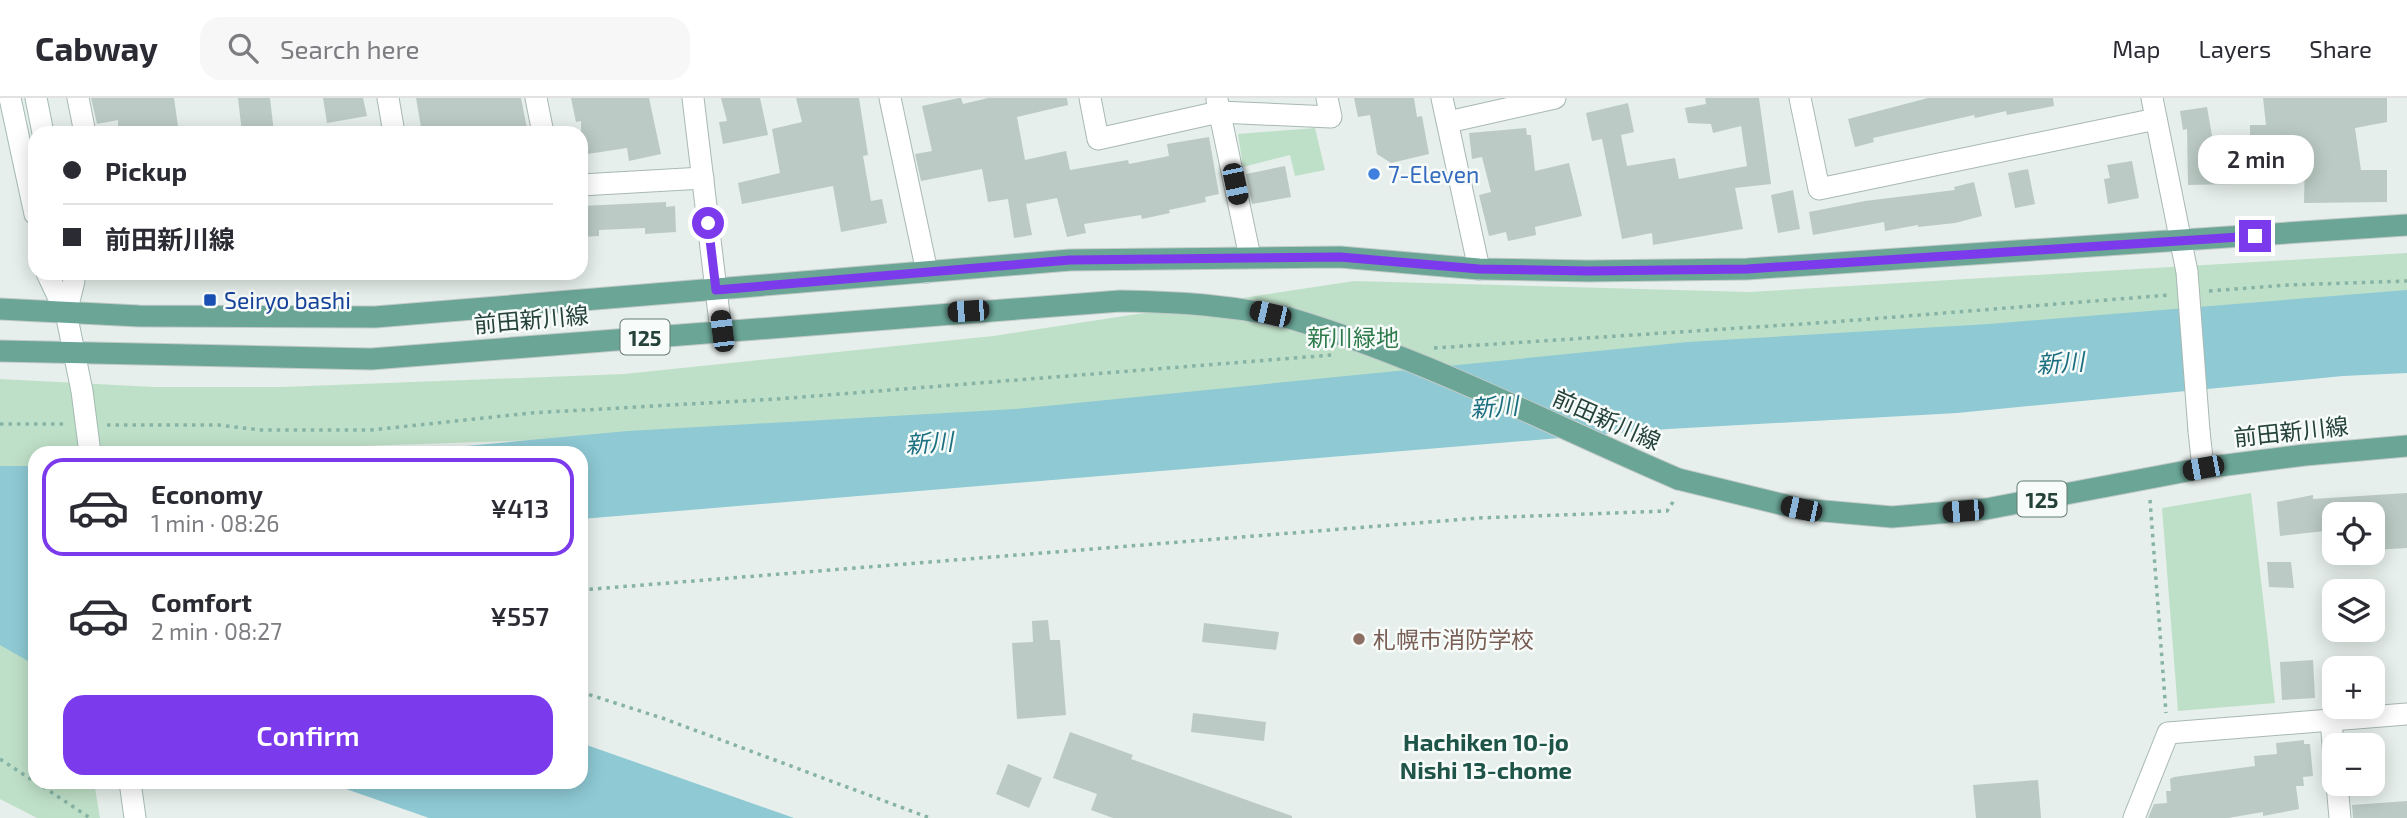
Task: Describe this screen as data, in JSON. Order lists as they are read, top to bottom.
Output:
{
  "streets": {
    "main road": ["前田新川線", "125"]
  },
  "districts": ["Hachiken 10-jo Nishi 13-chome"],
  "water": ["新川"],
  "parks": ["新川緑地"],
  "places": {
    "other": ["7-Eleven", "札幌市消防学校"],
    "transit": ["Seiryo bashi"]
  },
  "page": {
    "header": "Cabway",
    "search": "Search here",
    "nav": ["Map", "Layers", "Share"],
    "banner": ["Pickup", "前田新川線"],
    "bubble": "2 min",
    "list": [
      {
        "name": "Economy",
        "note": "1 min · 08:26",
        "value": "¥413"
      },
      {
        "name": "Comfort",
        "note": "2 min · 08:27",
        "value": "¥557"
      }
    ],
    "map_buttons": ["+", "−"],
    "buttons": "Confirm"
  }
}
